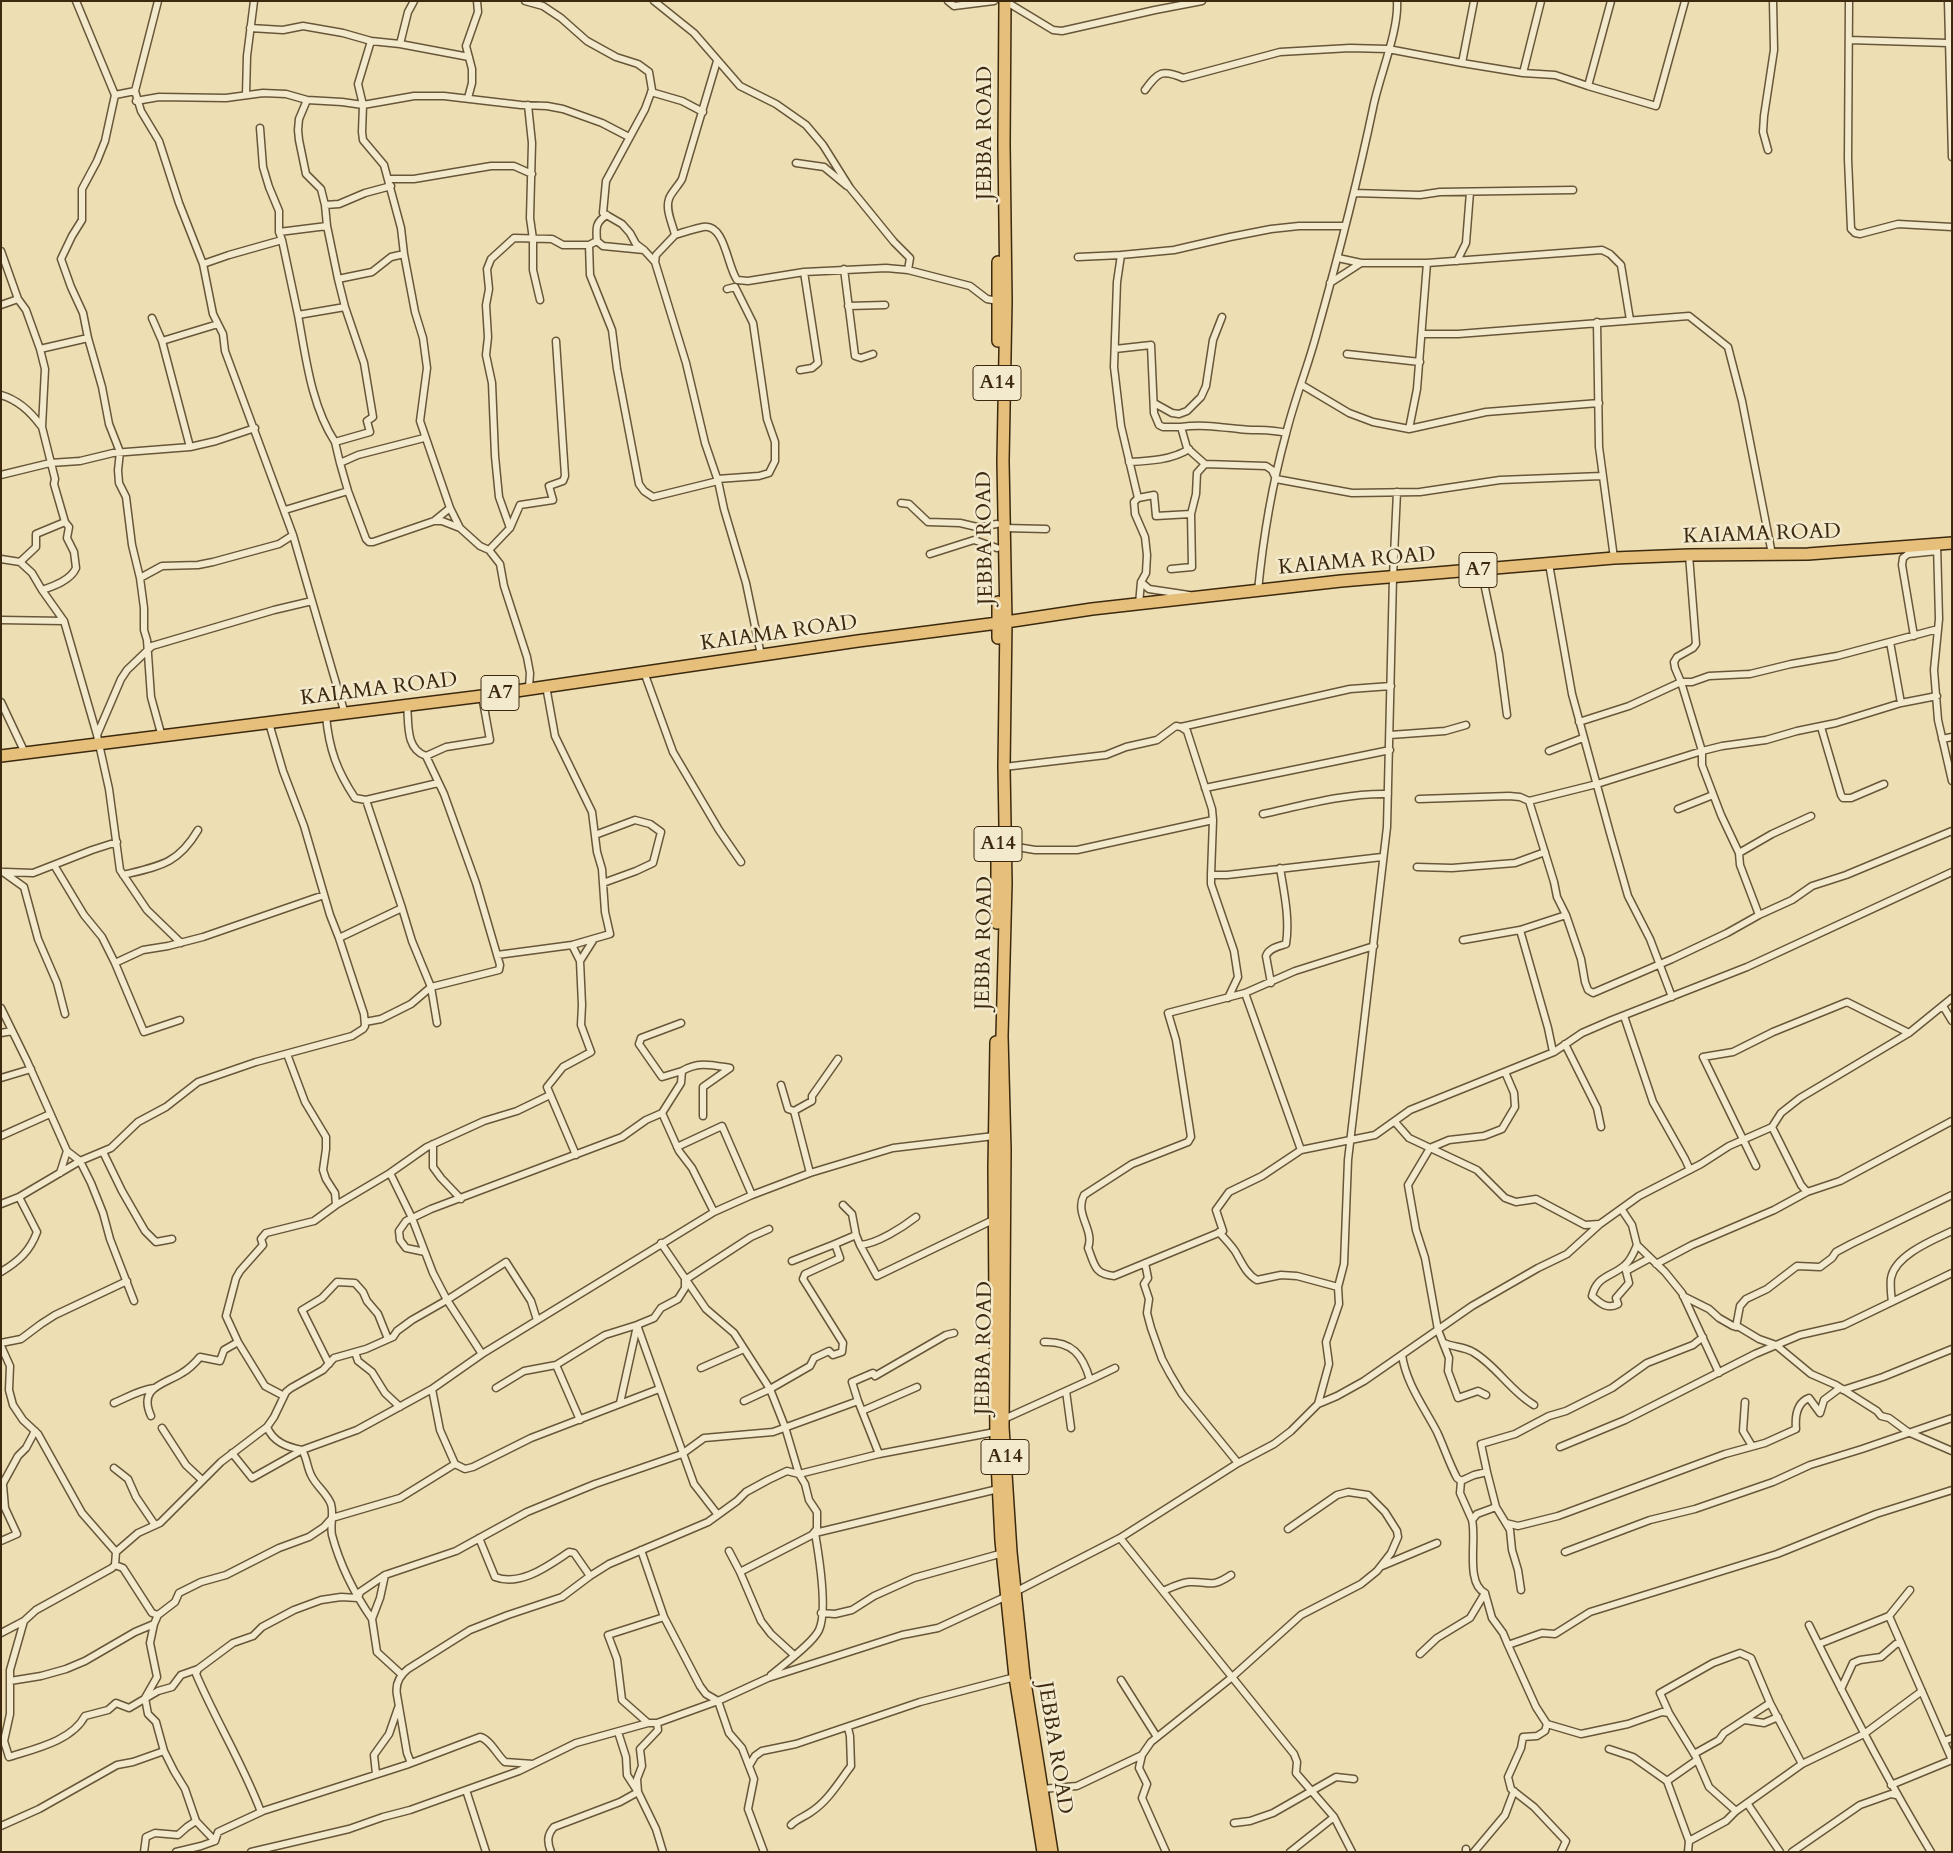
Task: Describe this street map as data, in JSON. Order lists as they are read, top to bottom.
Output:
{
  "streets": {
    "highway": [
      "JEBBA ROAD",
      "A14",
      "KAIAMA ROAD",
      "A7"
    ]
  },
  "crossings": [
    ["JEBBA ROAD", "KAIAMA ROAD"]
  ]
}
